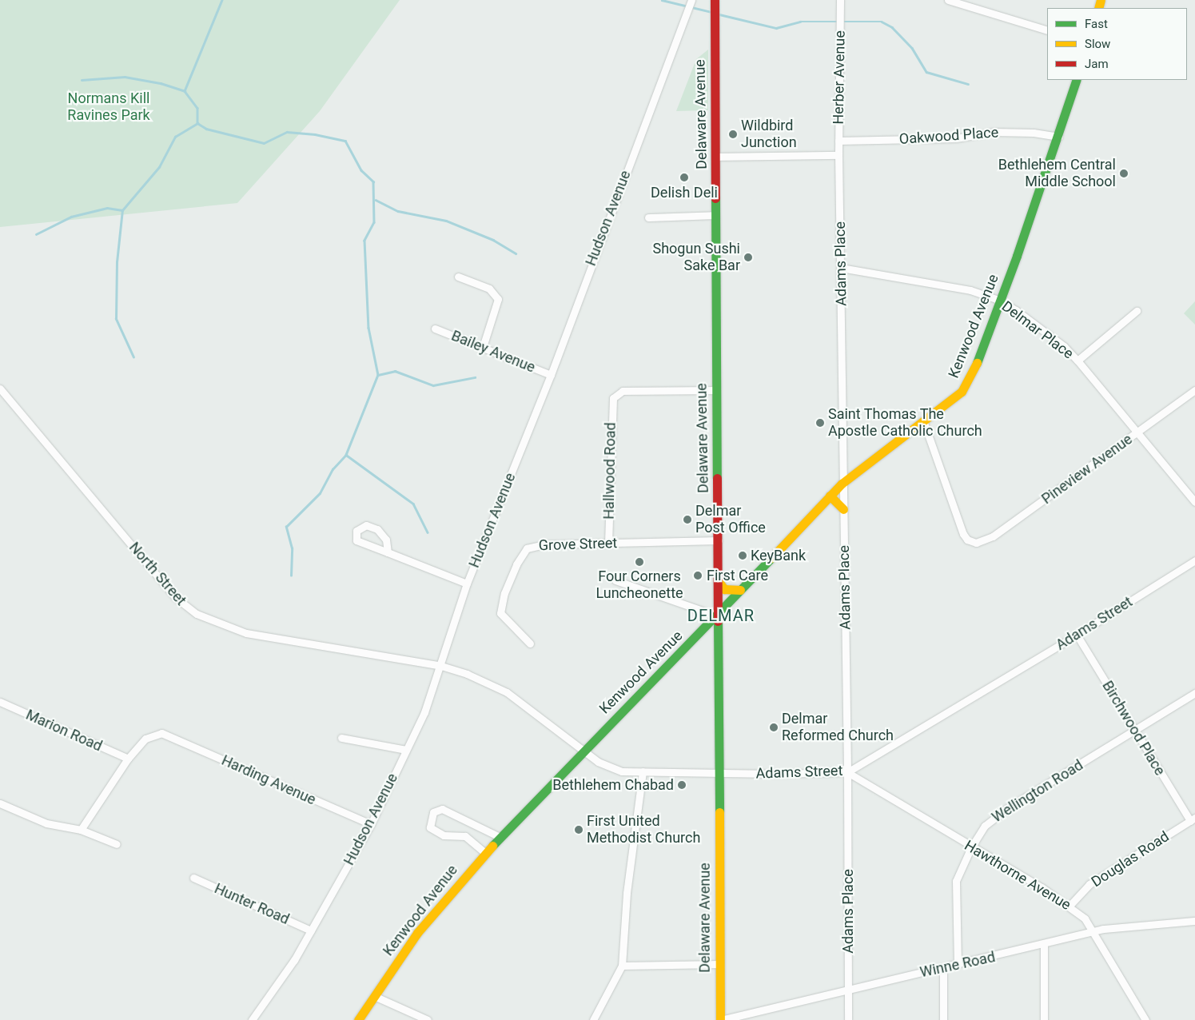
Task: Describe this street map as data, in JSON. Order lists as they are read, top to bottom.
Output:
{
  "streets": {
    "main road": ["Delaware Avenue", "Kenwood Avenue"],
    "street": [
      "Herber Avenue",
      "Oakwood Place",
      "Hudson Avenue",
      "Adams Place",
      "Delmar Place",
      "Bailey Avenue",
      "Pineview Avenue",
      "Hallwood Road",
      "Grove Street",
      "North Street",
      "Adams Street",
      "Birchwood Place",
      "Marion Road",
      "Harding Avenue",
      "Wellington Road",
      "Douglas Road",
      "Hawthorne Avenue",
      "Hunter Road",
      "Winne Road"
    ]
  },
  "crossings": [
    ["Herber Avenue", "Oakwood Place"],
    ["Herber Avenue", "Adams Place"],
    ["Delaware Avenue", "Kenwood Avenue"],
    ["Delaware Avenue", "Hallwood Road"],
    ["Delaware Avenue", "Grove Street"],
    ["Delaware Avenue", "Adams Street"],
    ["Delaware Avenue", "Winne Road"],
    ["Oakwood Place", "Kenwood Avenue"],
    ["Hudson Avenue", "Bailey Avenue"],
    ["Hudson Avenue", "North Street"],
    ["Hudson Avenue", "Adams Street"],
    ["Hudson Avenue", "Harding Avenue"],
    ["Hudson Avenue", "Hunter Road"],
    ["Adams Place", "Kenwood Avenue"],
    ["Adams Place", "Delmar Place"],
    ["Adams Place", "Adams Street"],
    ["Adams Place", "Hawthorne Avenue"],
    ["Adams Place", "Winne Road"],
    ["Kenwood Avenue", "Delmar Place"],
    ["Kenwood Avenue", "Pineview Avenue"],
    ["Kenwood Avenue", "Adams Street"],
    ["Delmar Place", "Pineview Avenue"],
    ["Hallwood Road", "Grove Street"],
    ["North Street", "Adams Street"],
    ["Adams Street", "Birchwood Place"],
    ["Adams Street", "Hawthorne Avenue"],
    ["Birchwood Place", "Wellington Road"],
    ["Birchwood Place", "Douglas Road"],
    ["Marion Road", "Harding Avenue"],
    ["Wellington Road", "Hawthorne Avenue"],
    ["Wellington Road", "Winne Road"],
    ["Douglas Road", "Hawthorne Avenue"],
    ["Hawthorne Avenue", "Winne Road"]
  ],
  "districts": ["DELMAR"],
  "parks": ["Normans Kill Ravines Park"],
  "places": [
    "Wildbird Junction",
    "Bethlehem Central Middle School",
    "Delish Deli",
    "Shogun Sushi Sake Bar",
    "Saint Thomas The Apostle Catholic Church",
    "Delmar Post Office",
    "KeyBank",
    "Four Corners Luncheonette",
    "First Care",
    "Delmar Reformed Church",
    "Bethlehem Chabad",
    "First United Methodist Church"
  ],
  "legend": ["Fast", "Slow", "Jam"]
}
